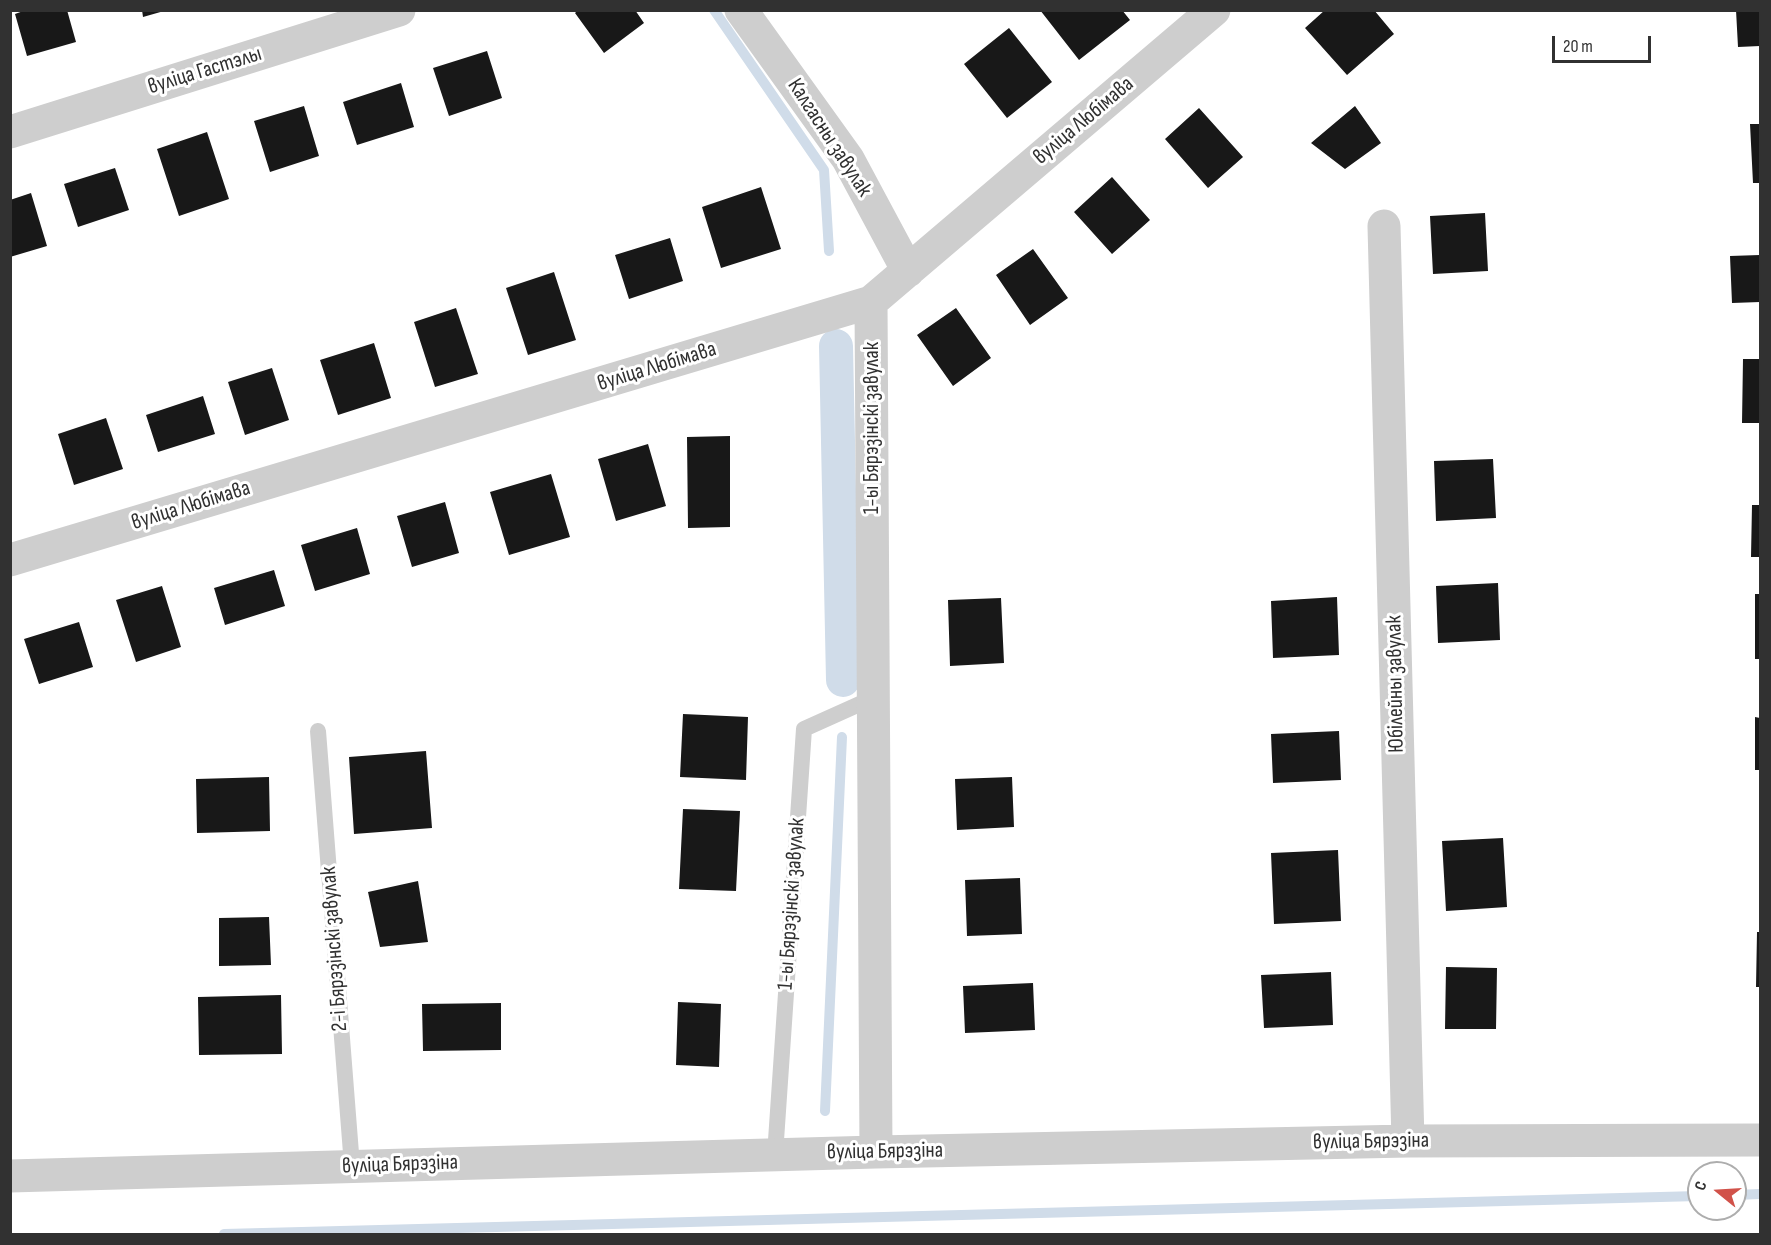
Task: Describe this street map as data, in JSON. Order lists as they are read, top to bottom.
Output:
{
  "streets": {
    "street": [
      "вуліца Гастэлы",
      "вуліца Любімава",
      "Калгасны завулак",
      "1-ы Бярэзінскі завулак",
      "Юбілейны завулак",
      "вуліца Бярэзіна"
    ],
    "lane": ["2-і Бярэзінскі завулак"]
  },
  "crossings": [
    ["вуліца Любімава", "Калгасны завулак"],
    ["вуліца Любімава", "1-ы Бярэзінскі завулак"],
    ["1-ы Бярэзінскі завулак", "вуліца Бярэзіна"],
    ["Юбілейны завулак", "вуліца Бярэзіна"],
    ["2-і Бярэзінскі завулак", "вуліца Бярэзіна"]
  ],
  "scale_bar": "20 m",
  "north": "left"
}
